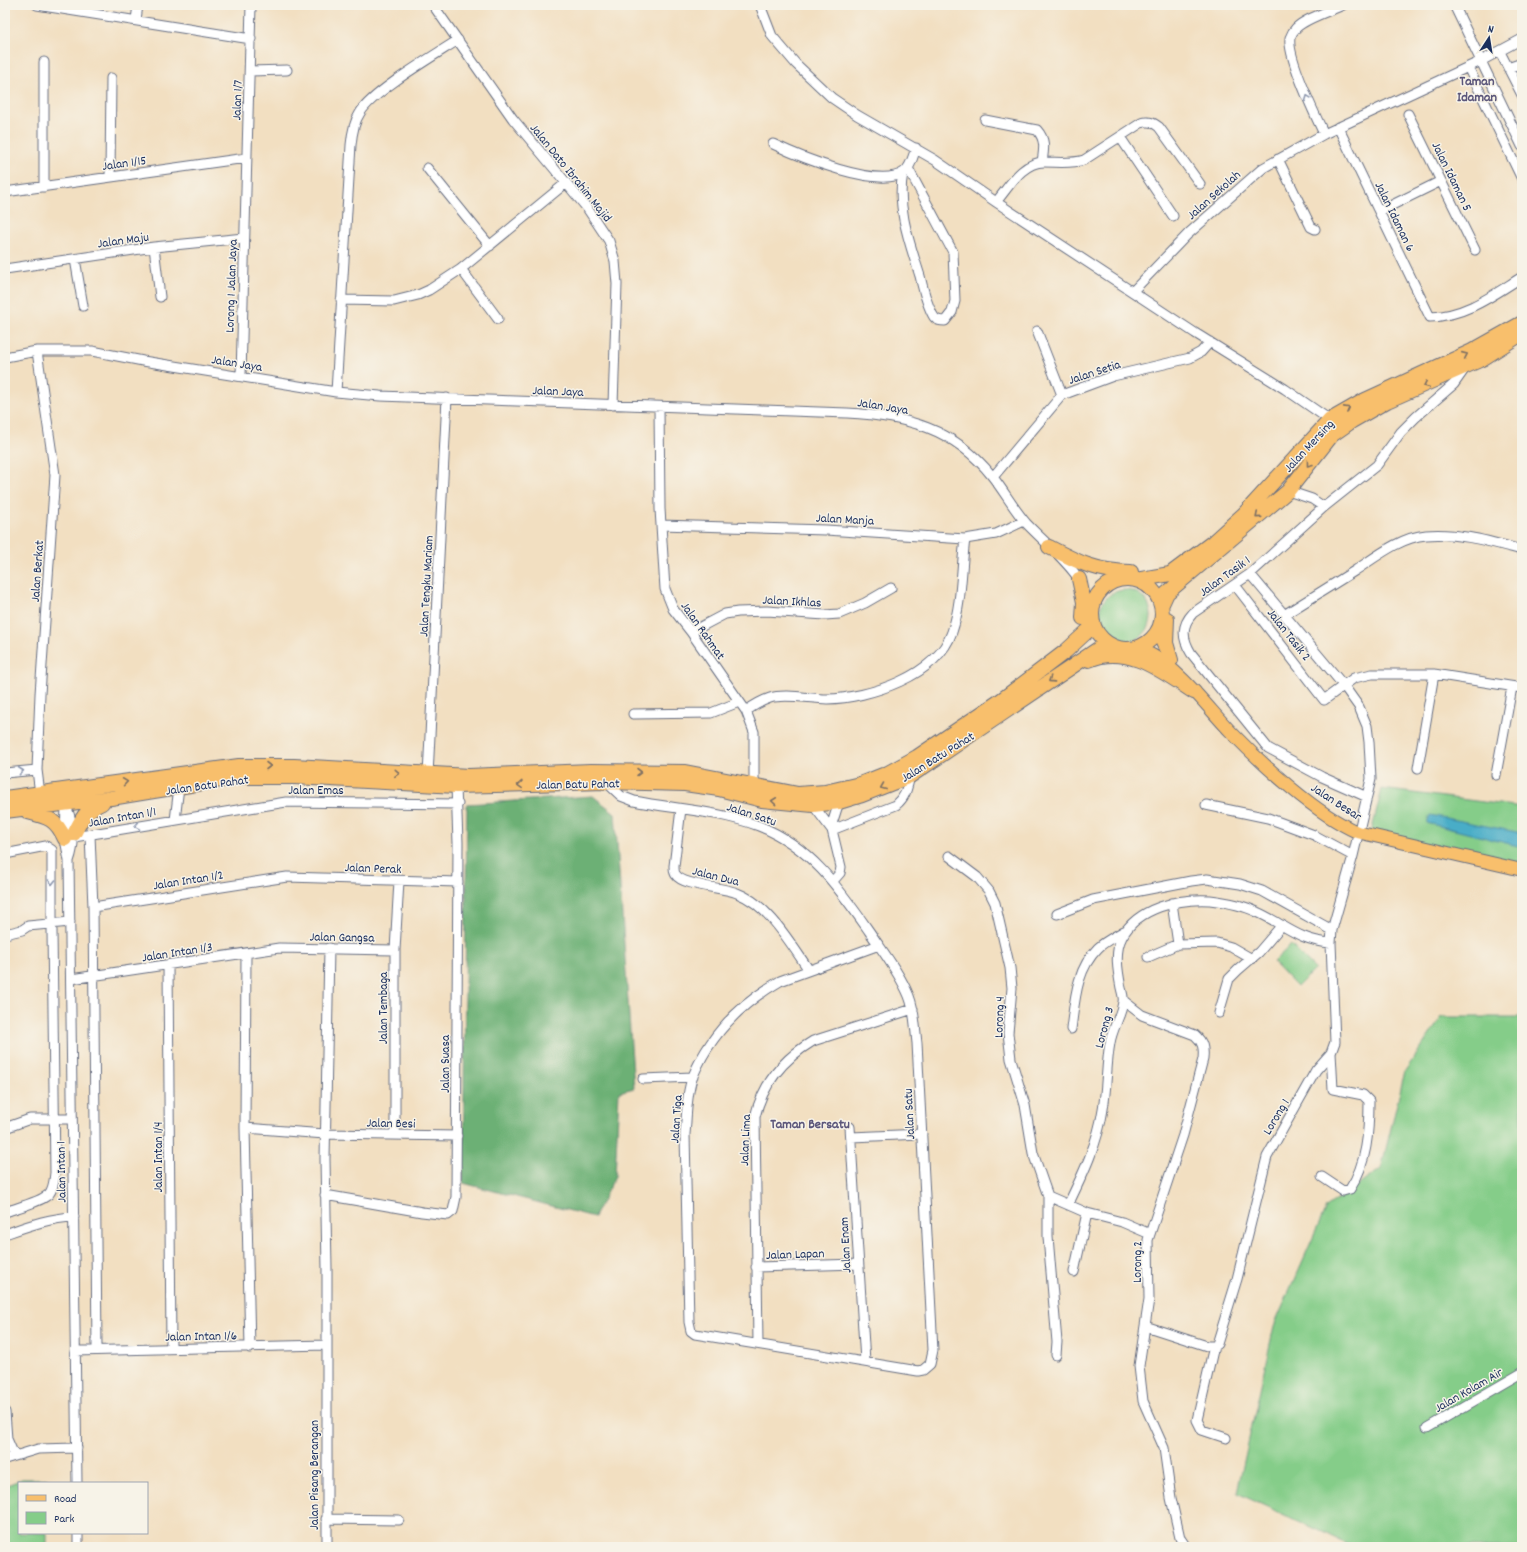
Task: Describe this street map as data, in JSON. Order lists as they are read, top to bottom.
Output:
{
  "streets": {
    "highway": ["Jalan Mersing", "Jalan Batu Pahat"],
    "main road": ["Jalan Besar"],
    "street": [
      "Jalan 1/7",
      "Jalan 1/15",
      "Jalan Dato Ibrahim Majid",
      "Jalan Idaman 5",
      "Jalan Sekolah",
      "Jalan Idaman 6",
      "Jalan Maju",
      "Lorong 1 Jalan Jaya",
      "Jalan Jaya",
      "Jalan Setia",
      "Jalan Manja",
      "Jalan Berkat",
      "Jalan Tasik 1",
      "Jalan Tengku Mariam",
      "Jalan Ikhlas",
      "Jalan Rahmat",
      "Jalan Tasik 2",
      "Jalan Emas",
      "Jalan Satu",
      "Jalan Intan 1/1",
      "Jalan Perak",
      "Jalan Dua",
      "Jalan Intan 1/2",
      "Jalan Gangsa",
      "Jalan Intan 1/3",
      "Jalan Tembaga",
      "Lorong 4",
      "Lorong 3",
      "Jalan Suasa",
      "Lorong 1",
      "Jalan Tiga",
      "Jalan Besi",
      "Jalan Lima",
      "Jalan Intan 1/4",
      "Jalan Intan 1",
      "Jalan Enam",
      "Jalan Lapan",
      "Lorong 2",
      "Jalan Intan 1/6",
      "Jalan Kolam Air",
      "Jalan Pisang Berangan"
    ]
  },
  "crossings": [
    ["Jalan 1/7", "Jalan 1/15"],
    ["Jalan 1/7", "Lorong 1 Jalan Jaya"],
    ["Jalan Dato Ibrahim Majid", "Jalan Jaya"],
    ["Jalan Sekolah", "Jalan Idaman 6"],
    ["Jalan Maju", "Lorong 1 Jalan Jaya"],
    ["Lorong 1 Jalan Jaya", "Jalan Jaya"],
    ["Jalan Jaya", "Jalan Setia"],
    ["Jalan Jaya", "Jalan Mersing"],
    ["Jalan Jaya", "Jalan Manja"],
    ["Jalan Jaya", "Jalan Berkat"],
    ["Jalan Jaya", "Jalan Tengku Mariam"],
    ["Jalan Jaya", "Jalan Rahmat"],
    ["Jalan Jaya", "Jalan Batu Pahat"],
    ["Jalan Jaya", "Jalan Besar"],
    ["Jalan Mersing", "Jalan Batu Pahat"],
    ["Jalan Mersing", "Jalan Besar"],
    ["Jalan Manja", "Jalan Rahmat"],
    ["Jalan Berkat", "Jalan Batu Pahat"],
    ["Jalan Tasik 1", "Jalan Tasik 2"],
    ["Jalan Tasik 1", "Lorong 1"],
    ["Jalan Tengku Mariam", "Jalan Batu Pahat"],
    ["Jalan Ikhlas", "Jalan Rahmat"],
    ["Jalan Rahmat", "Jalan Batu Pahat"],
    ["Jalan Tasik 2", "Lorong 1"],
    ["Jalan Batu Pahat", "Jalan Besar"],
    ["Jalan Batu Pahat", "Jalan Satu"],
    ["Jalan Batu Pahat", "Jalan Suasa"],
    ["Jalan Batu Pahat", "Jalan Intan 1"],
    ["Jalan Emas", "Jalan Intan 1/1"],
    ["Jalan Emas", "Jalan Suasa"],
    ["Jalan Besar", "Lorong 1"],
    ["Jalan Satu", "Jalan Dua"],
    ["Jalan Satu", "Jalan Tiga"],
    ["Jalan Satu", "Jalan Lima"],
    ["Jalan Satu", "Jalan Enam"],
    ["Jalan Intan 1/1", "Jalan Intan 1"],
    ["Jalan Perak", "Jalan Intan 1/2"],
    ["Jalan Perak", "Jalan Tembaga"],
    ["Jalan Perak", "Jalan Suasa"],
    ["Jalan Dua", "Jalan Tiga"],
    ["Jalan Gangsa", "Jalan Intan 1/3"],
    ["Jalan Gangsa", "Jalan Tembaga"],
    ["Jalan Gangsa", "Jalan Pisang Berangan"],
    ["Jalan Intan 1/3", "Jalan Intan 1/4"],
    ["Jalan Intan 1/3", "Jalan Intan 1"],
    ["Jalan Tembaga", "Jalan Besi"],
    ["Lorong 3", "Lorong 1"],
    ["Lorong 3", "Lorong 2"],
    ["Jalan Suasa", "Jalan Besi"],
    ["Jalan Suasa", "Jalan Pisang Berangan"],
    ["Jalan Tiga", "Jalan Lima"],
    ["Jalan Besi", "Jalan Pisang Berangan"],
    ["Jalan Lima", "Jalan Lapan"],
    ["Jalan Intan 1/4", "Jalan Intan 1/6"],
    ["Jalan Intan 1", "Jalan Intan 1/6"],
    ["Jalan Enam", "Jalan Lapan"],
    ["Jalan Intan 1/6", "Jalan Pisang Berangan"]
  ],
  "one_way": ["Jalan Intan 1/1"],
  "districts": ["Taman Idaman", "Taman Bersatu"],
  "legend": ["Road", "Park"],
  "north": "top"
}
